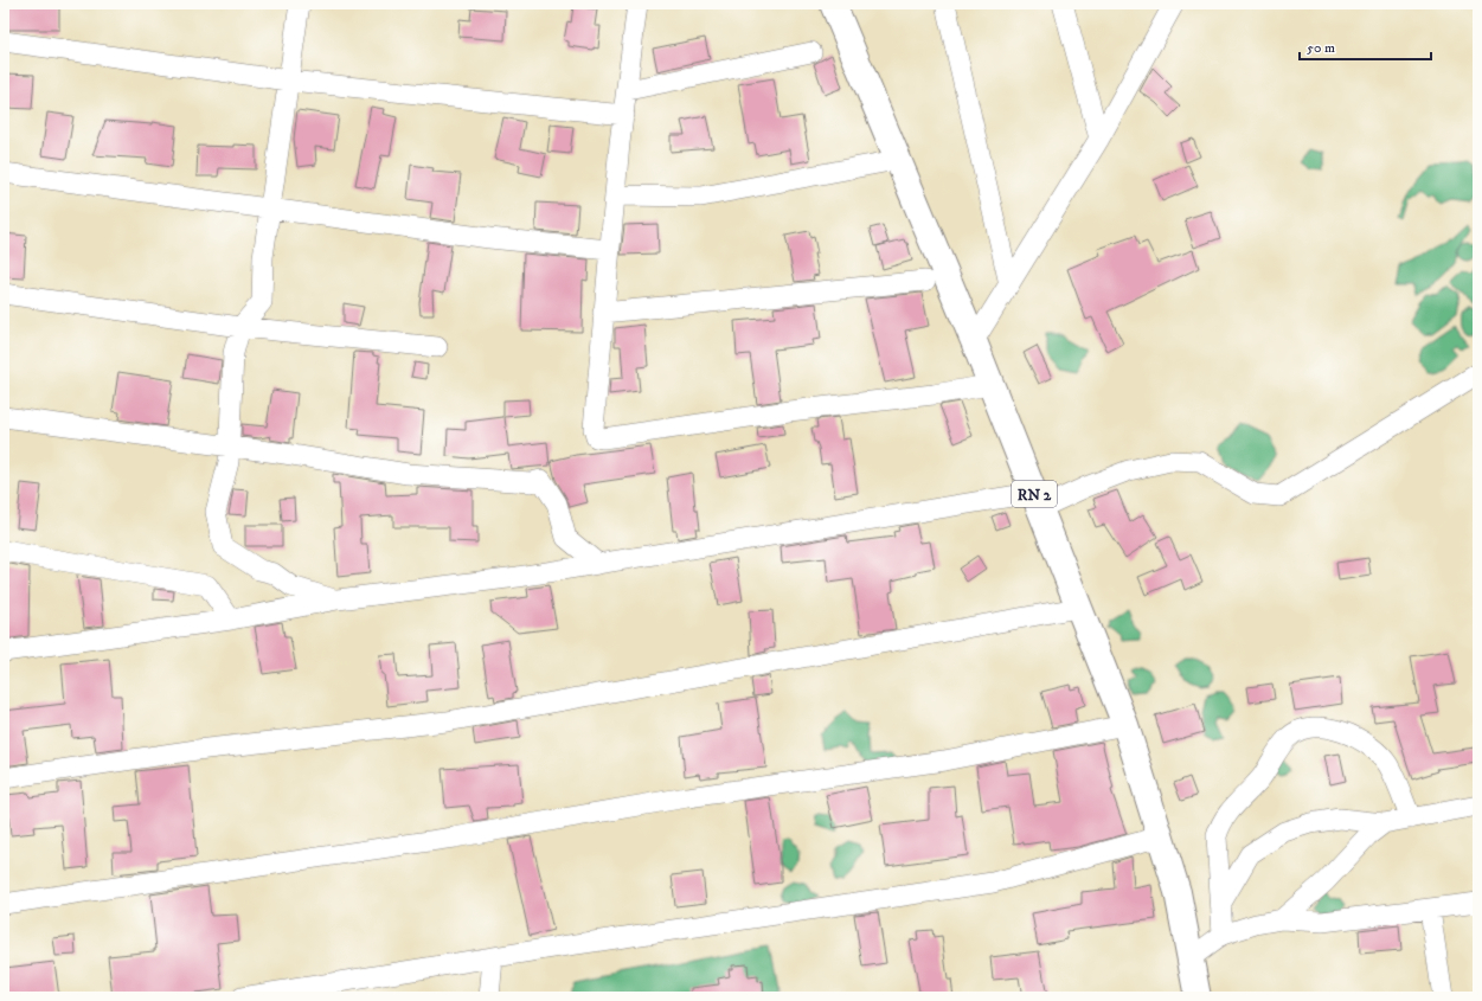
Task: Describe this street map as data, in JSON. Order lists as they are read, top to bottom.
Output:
{
  "streets": {
    "highway": ["RN 2"]
  },
  "scale_bar": "50 m"
}
